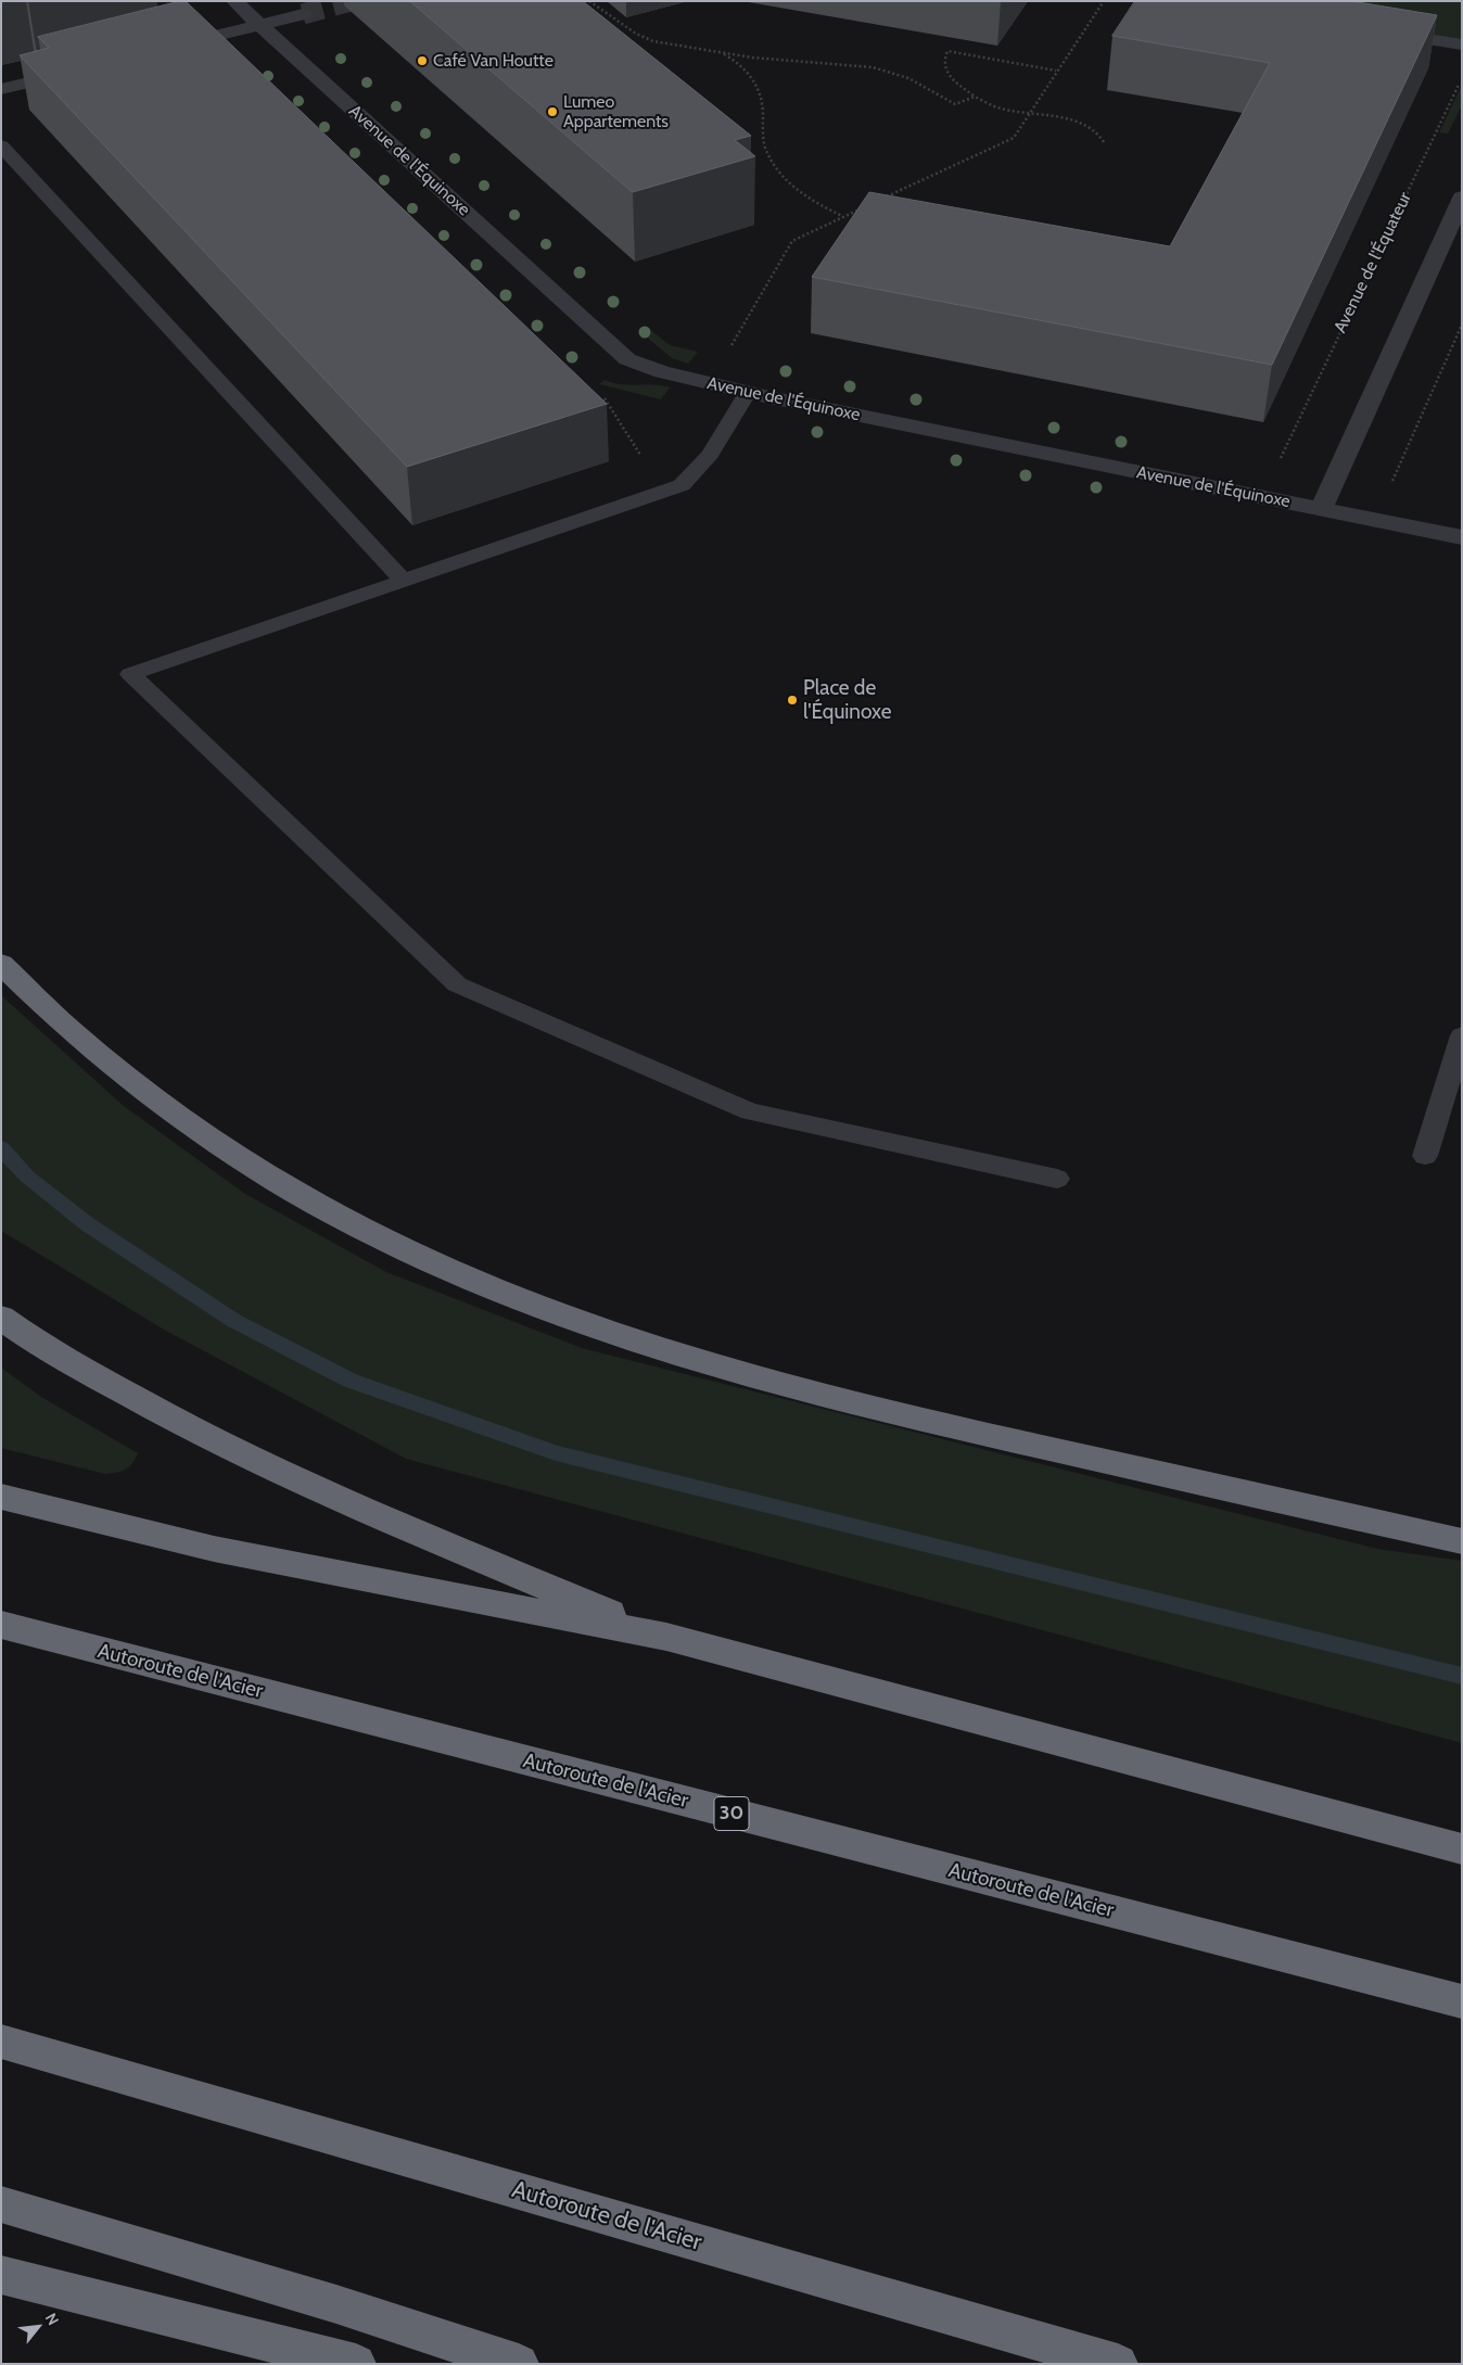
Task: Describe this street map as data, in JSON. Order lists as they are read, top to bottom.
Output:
{
  "streets": {
    "highway": ["Autoroute de l'Acier", "30"],
    "street": ["Avenue de l'Équinoxe"],
    "path": ["Avenue de l'Équateur"]
  },
  "places": ["Café Van Houtte", "Lumeo Appartements", "Place de l'Équinoxe"],
  "north": "top right"
}
